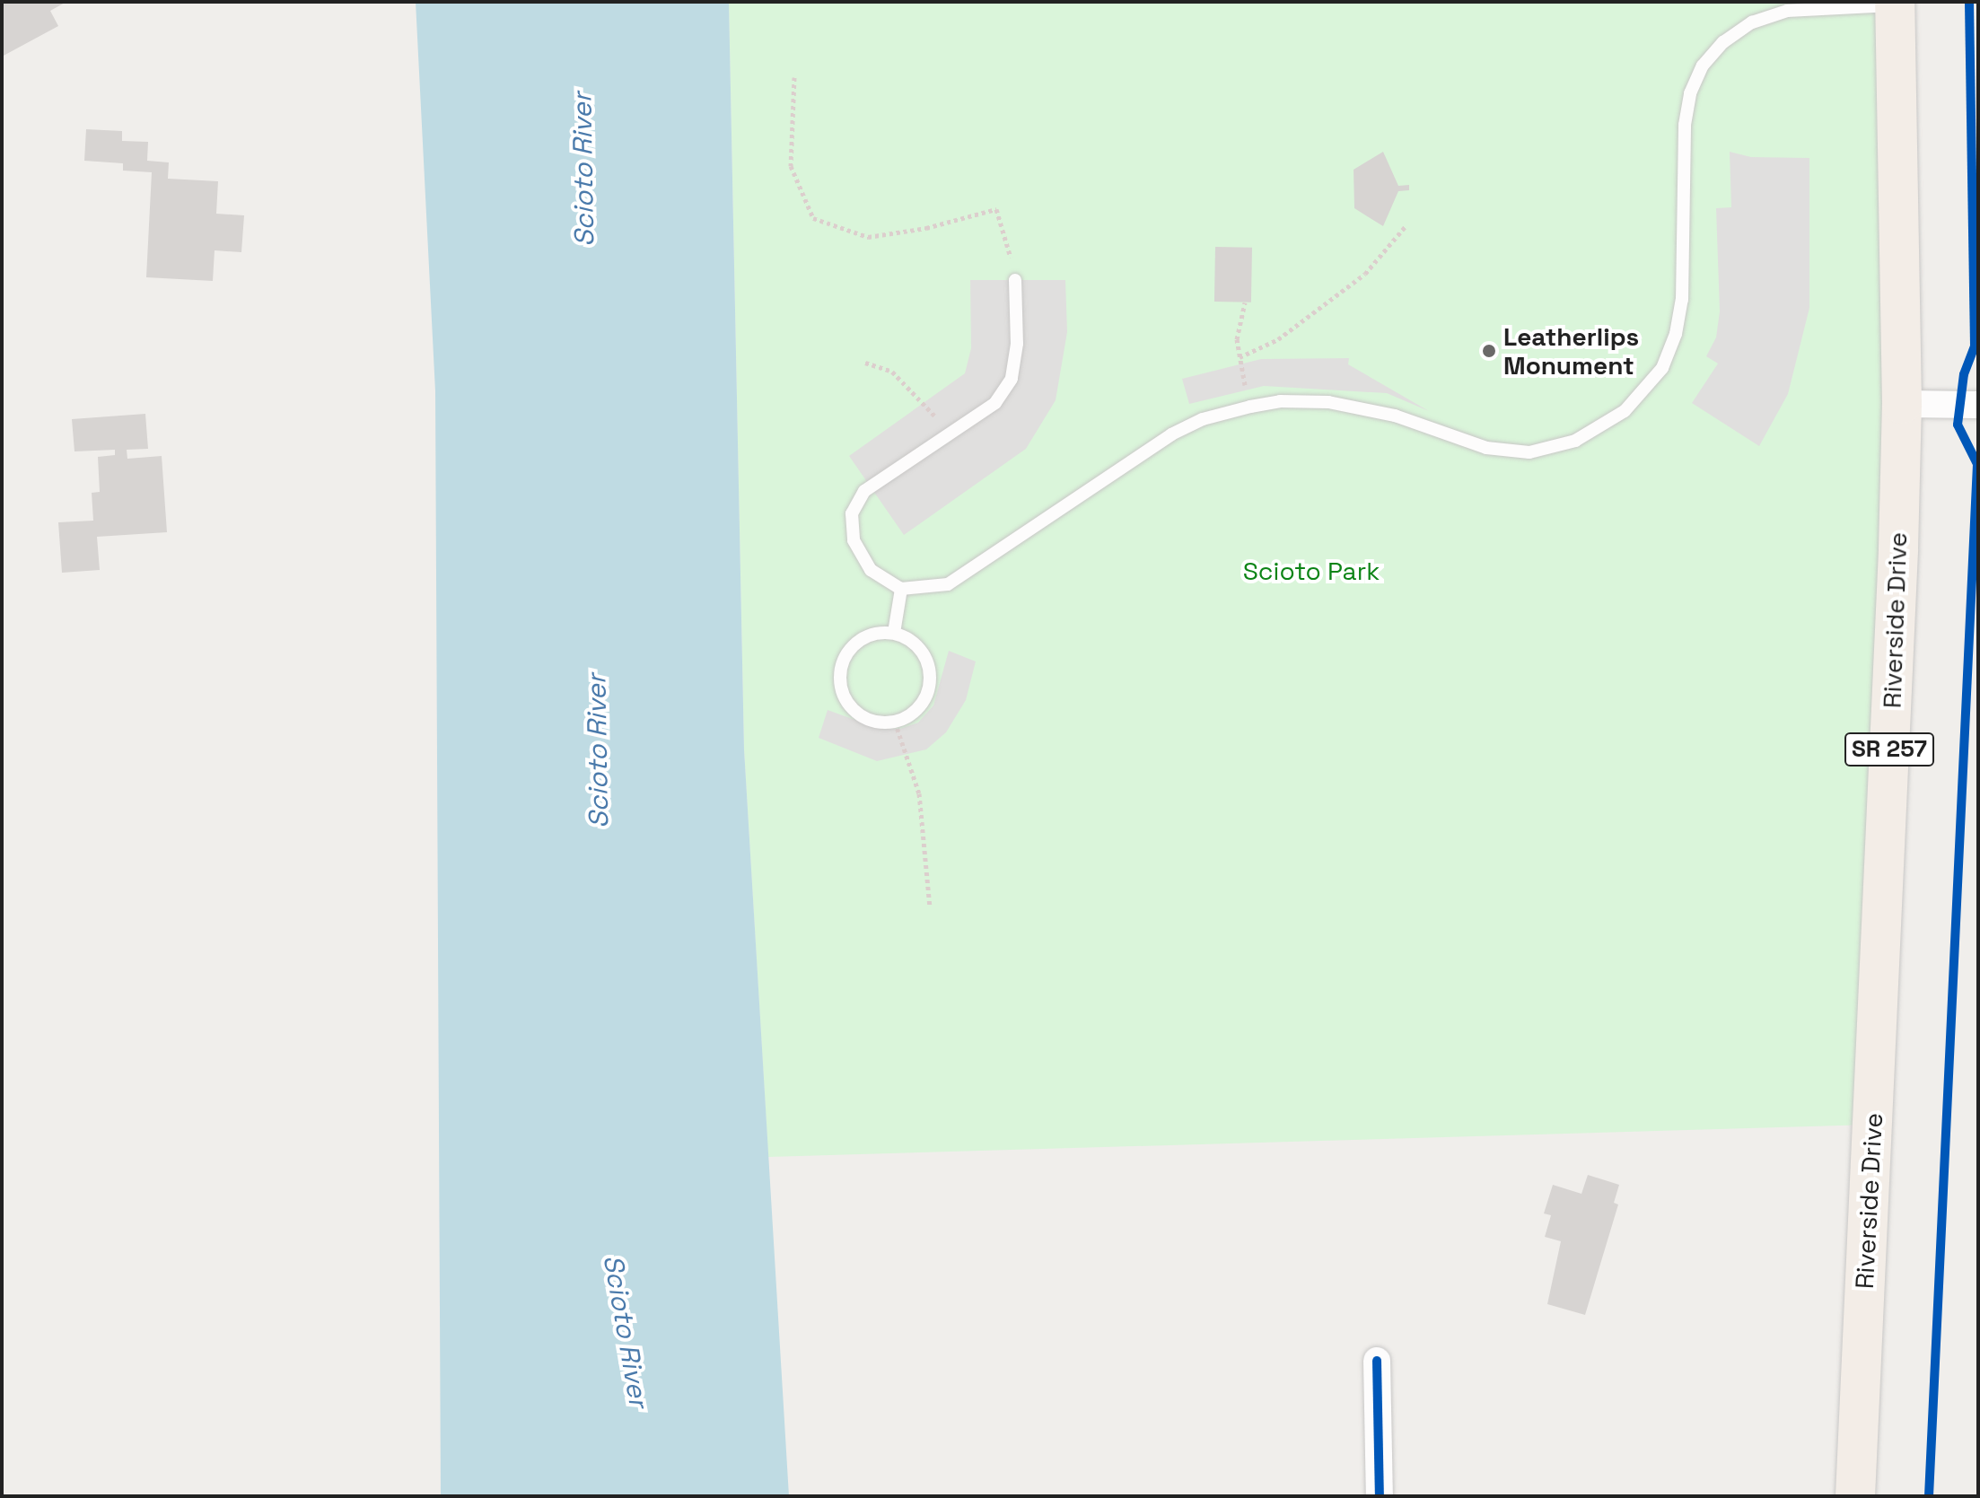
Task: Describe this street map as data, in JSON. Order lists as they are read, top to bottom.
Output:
{
  "streets": {
    "main road": ["Riverside Drive", "SR 257"]
  },
  "water": ["Scioto River"],
  "parks": ["Scioto Park"],
  "places": ["Leatherlips Monument"]
}
